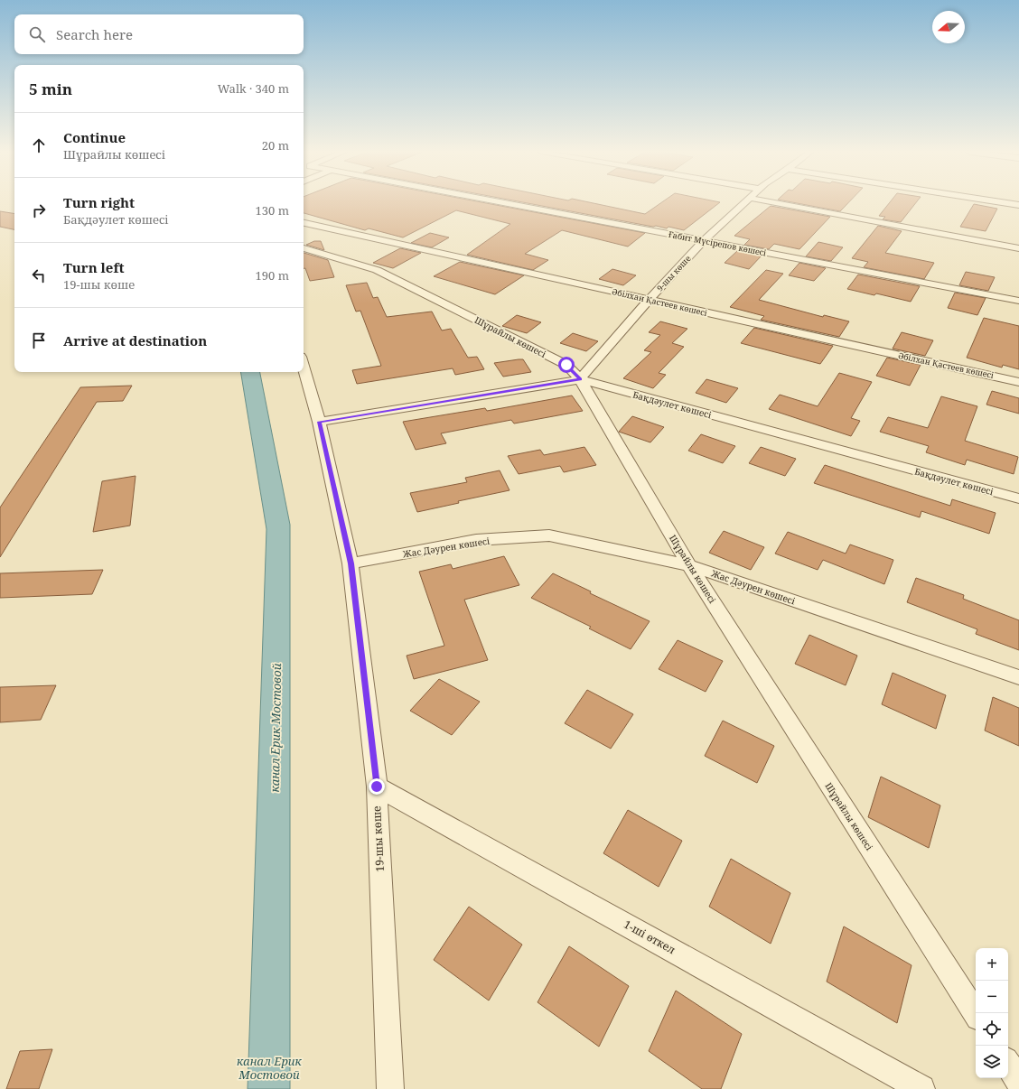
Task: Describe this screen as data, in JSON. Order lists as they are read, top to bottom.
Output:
{
  "streets": {
    "street": [
      "Ғабит Мүсірепов көшесi",
      "9-шы көше",
      "Әбілхан Қастеев көшесi",
      "Шұрайлы көшесі",
      "Бақдәулет көшесi",
      "Жас Дәурен көшесі",
      "19-шы көше",
      "1-шi өткел"
    ]
  },
  "crossings": [
    ["Ғабит Мүсірепов көшесi", "9-шы көше"],
    ["9-шы көше", "Әбілхан Қастеев көшесi"],
    ["9-шы көше", "Шұрайлы көшесі"],
    ["9-шы көше", "Бақдәулет көшесi"],
    ["Шұрайлы көшесі", "Бақдәулет көшесi"],
    ["Шұрайлы көшесі", "Жас Дәурен көшесі"],
    ["Бақдәулет көшесi", "19-шы көше"],
    ["Жас Дәурен көшесі", "19-шы көше"],
    ["19-шы көше", "1-шi өткел"]
  ],
  "water": ["канал Ерик Мостовой"],
  "north": "left",
  "page": {
    "search": "Search here",
    "heading": ["5 min", "Walk · 340 m"],
    "list": [
      ["Continue", "Шұрайлы көшесі", "20 m"],
      ["Turn right", "Бақдәулет көшесi", "130 m"],
      ["Turn left", "19-шы көше", "190 m"],
      "Arrive at destination"
    ],
    "map_buttons": ["+", "−"]
  }
}
